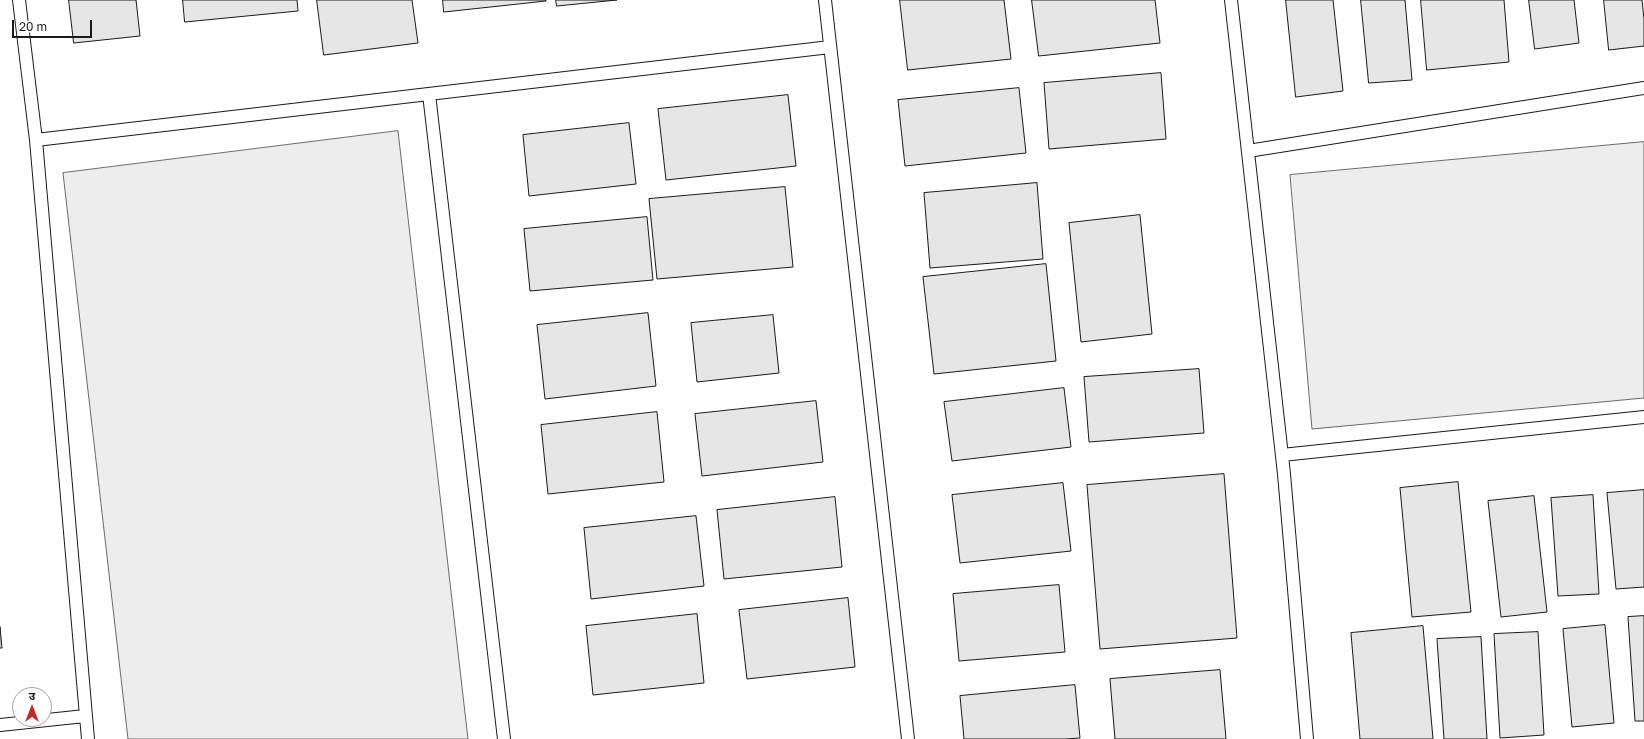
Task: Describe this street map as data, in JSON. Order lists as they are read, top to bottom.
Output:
{
  "scale_bar": "20 m",
  "north": "top"
}
